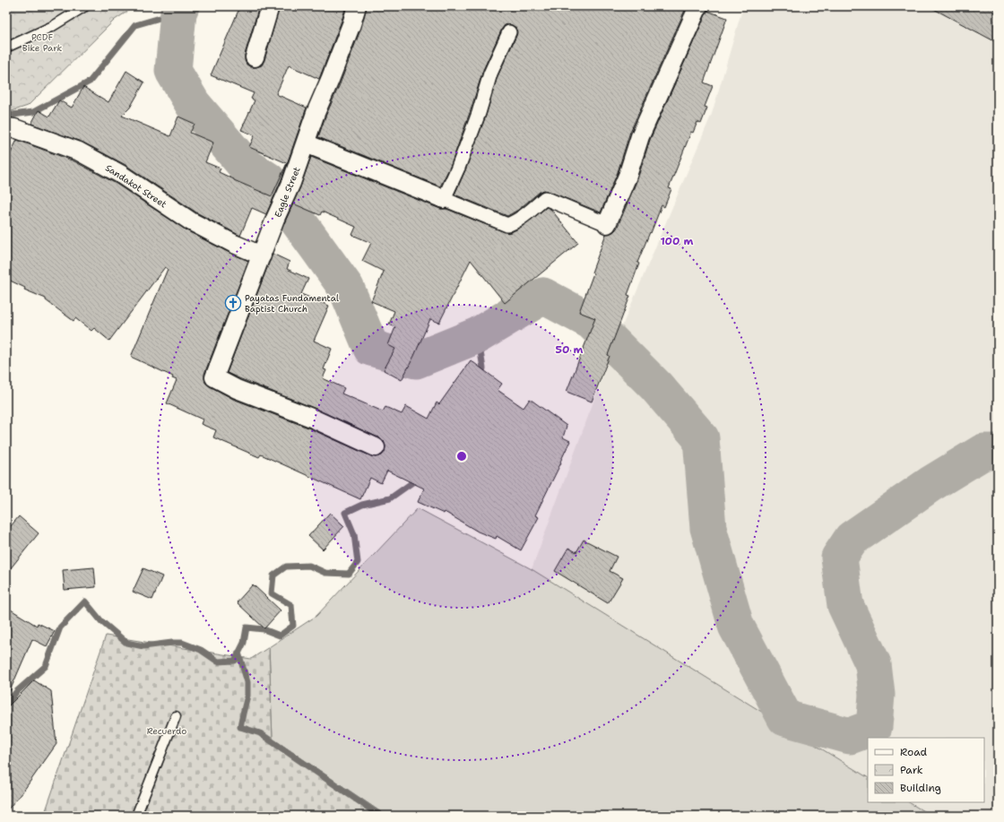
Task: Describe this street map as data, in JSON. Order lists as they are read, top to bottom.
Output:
{
  "streets": {
    "street": ["Sandakot Street", "Eagle Street"]
  },
  "crossings": [
    ["Sandakot Street", "Eagle Street"]
  ],
  "parks": ["PCDF Bike Park", "Recuerdo"],
  "places": {
    "church": ["Payatas Fundamental Baptist Church"]
  },
  "legend": ["Road", "Park", "Building"],
  "rings": ["100 m", "50 m"]
}
